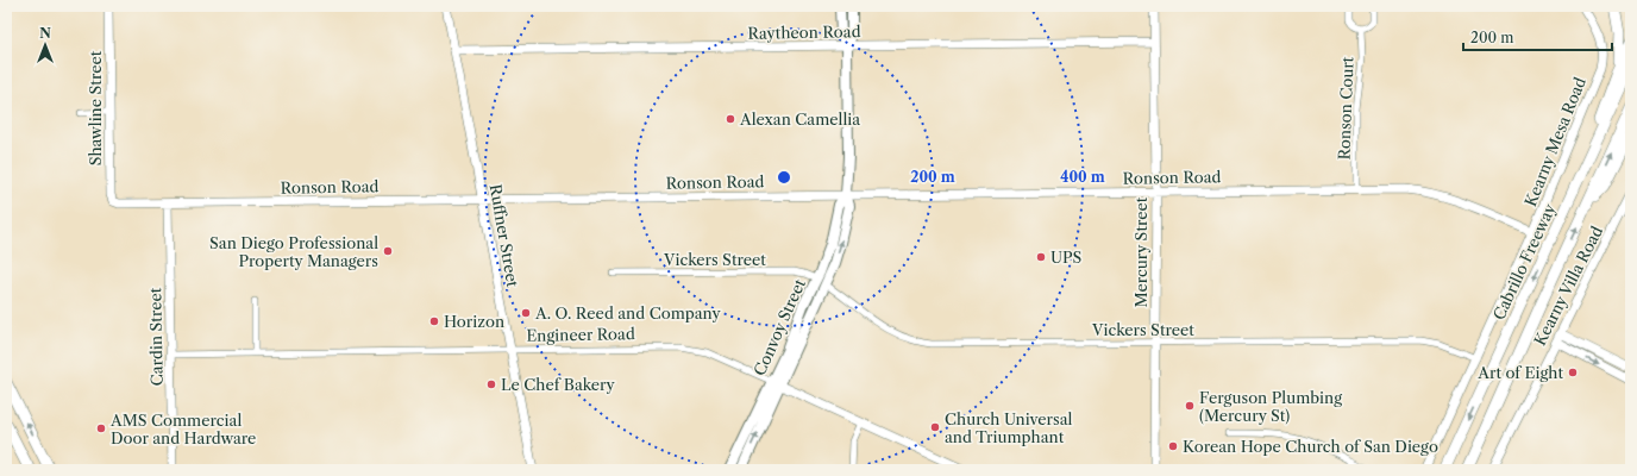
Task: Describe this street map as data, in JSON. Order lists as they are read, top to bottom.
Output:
{
  "streets": {
    "highway": ["Cabrillo Freeway"],
    "main road": ["Convoy Street"],
    "street": [
      "Raytheon Road",
      "Shawline Street",
      "Ronson Court",
      "Kearny Mesa Road",
      "Ronson Road",
      "Ruffner Street",
      "Mercury Street",
      "Vickers Street",
      "Kearny Villa Road",
      "Engineer Road",
      "Cardin Street"
    ]
  },
  "crossings": [
    ["Raytheon Road", "Ruffner Street"],
    ["Raytheon Road", "Mercury Street"],
    ["Raytheon Road", "Convoy Street"],
    ["Shawline Street", "Ronson Road"],
    ["Ronson Court", "Ronson Road"],
    ["Kearny Mesa Road", "Ronson Road"],
    ["Kearny Mesa Road", "Vickers Street"],
    ["Ronson Road", "Ruffner Street"],
    ["Ronson Road", "Mercury Street"],
    ["Ronson Road", "Convoy Street"],
    ["Ronson Road", "Cardin Street"],
    ["Ruffner Street", "Engineer Road"],
    ["Mercury Street", "Vickers Street"],
    ["Vickers Street", "Convoy Street"],
    ["Convoy Street", "Engineer Road"],
    ["Engineer Road", "Cardin Street"]
  ],
  "places": [
    "Alexan Camellia",
    "San Diego Professional Property Managers",
    "UPS",
    "A. O. Reed and Company",
    "Horizon",
    "Art of Eight",
    "Le Chef Bakery",
    "Ferguson Plumbing (Mercury St)",
    "Church Universal and Triumphant",
    "AMS Commercial Door and Hardware",
    "Korean Hope Church of San Diego"
  ],
  "scale_bar": "200 m",
  "north": "top",
  "rings": ["200 m", "400 m"]
}
